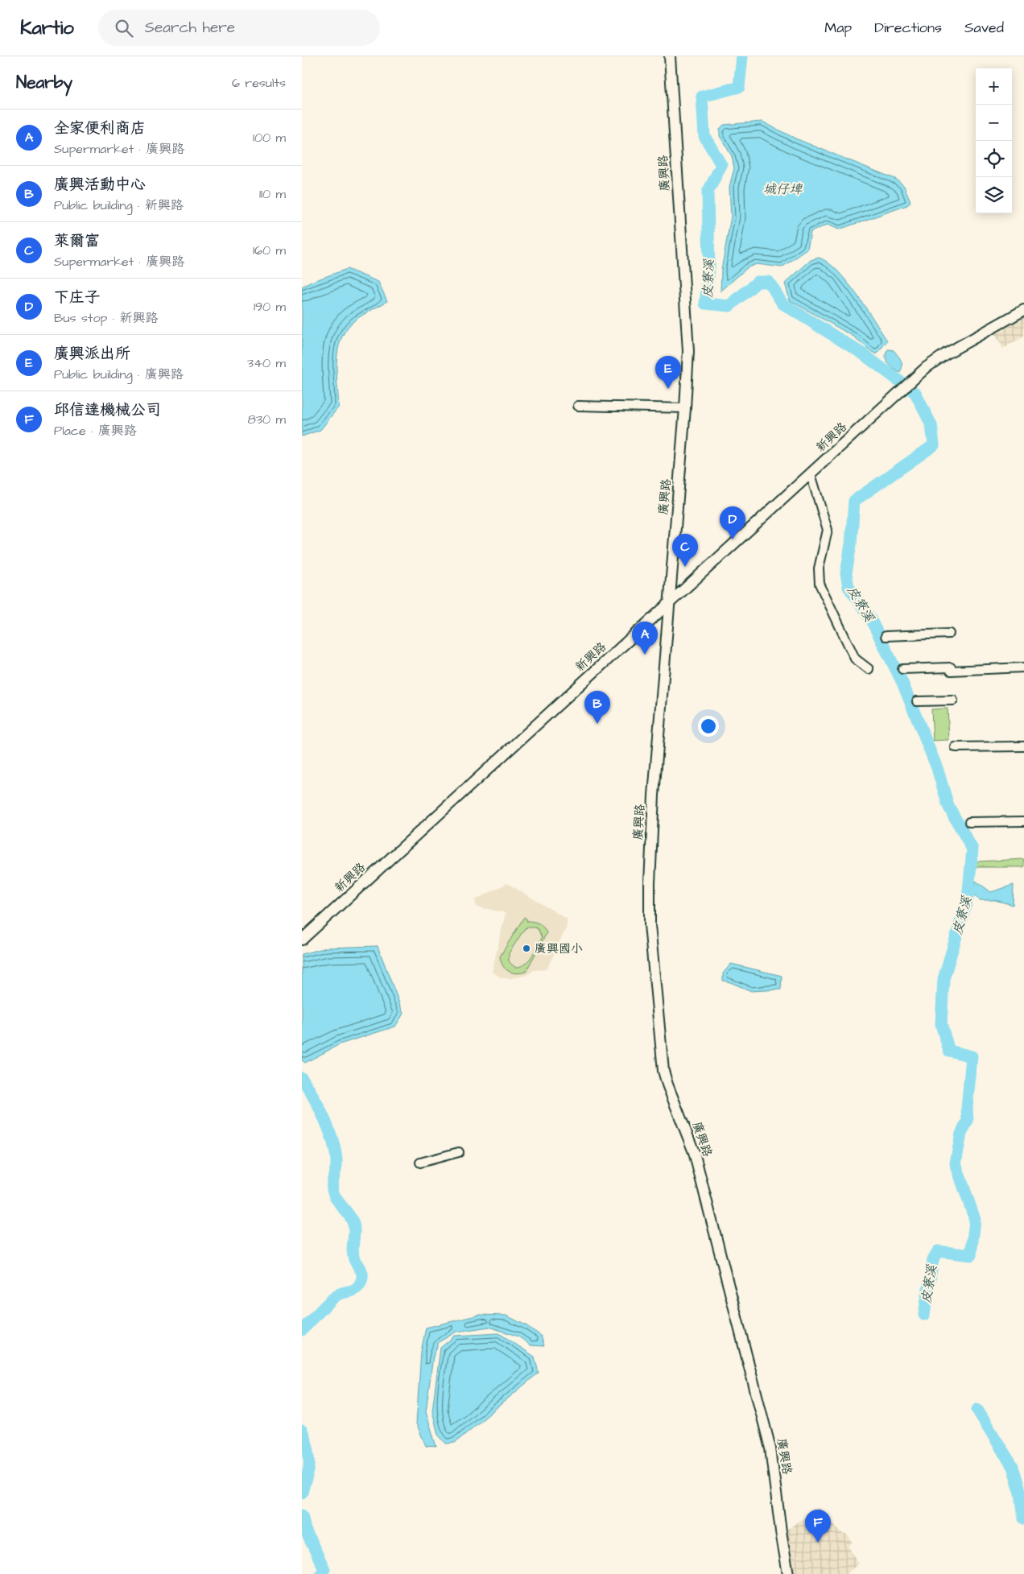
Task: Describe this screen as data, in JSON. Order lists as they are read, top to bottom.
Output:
{
  "streets": {
    "street": ["廣興路", "新興路"]
  },
  "crossings": [
    ["廣興路", "新興路"]
  ],
  "water": ["城仔埤", "皮寮溪"],
  "places": ["廣興國小"],
  "page": {
    "header": "Kartio",
    "search": "Search here",
    "nav": ["Map", "Directions", "Saved"],
    "heading": ["Nearby", "6 results"],
    "map_buttons": ["+", "−"],
    "list": [
      {
        "mark": "A",
        "name": "全家便利商店",
        "note": "Supermarket · 廣興路",
        "value": "100 m"
      },
      {
        "mark": "B",
        "name": "廣興活動中心",
        "note": "Public building · 新興路",
        "value": "110 m"
      },
      {
        "mark": "C",
        "name": "萊爾富",
        "note": "Supermarket · 廣興路",
        "value": "160 m"
      },
      {
        "mark": "D",
        "name": "下庄子",
        "note": "Bus stop · 新興路",
        "value": "190 m"
      },
      {
        "mark": "E",
        "name": "廣興派出所",
        "note": "Public building · 廣興路",
        "value": "340 m"
      },
      {
        "mark": "F",
        "name": "邱信達機械公司",
        "note": "Place · 廣興路",
        "value": "830 m"
      }
    ],
    "pins": [
      "E",
      "D",
      "C",
      "A",
      "B",
      "F"
    ]
  }
}
